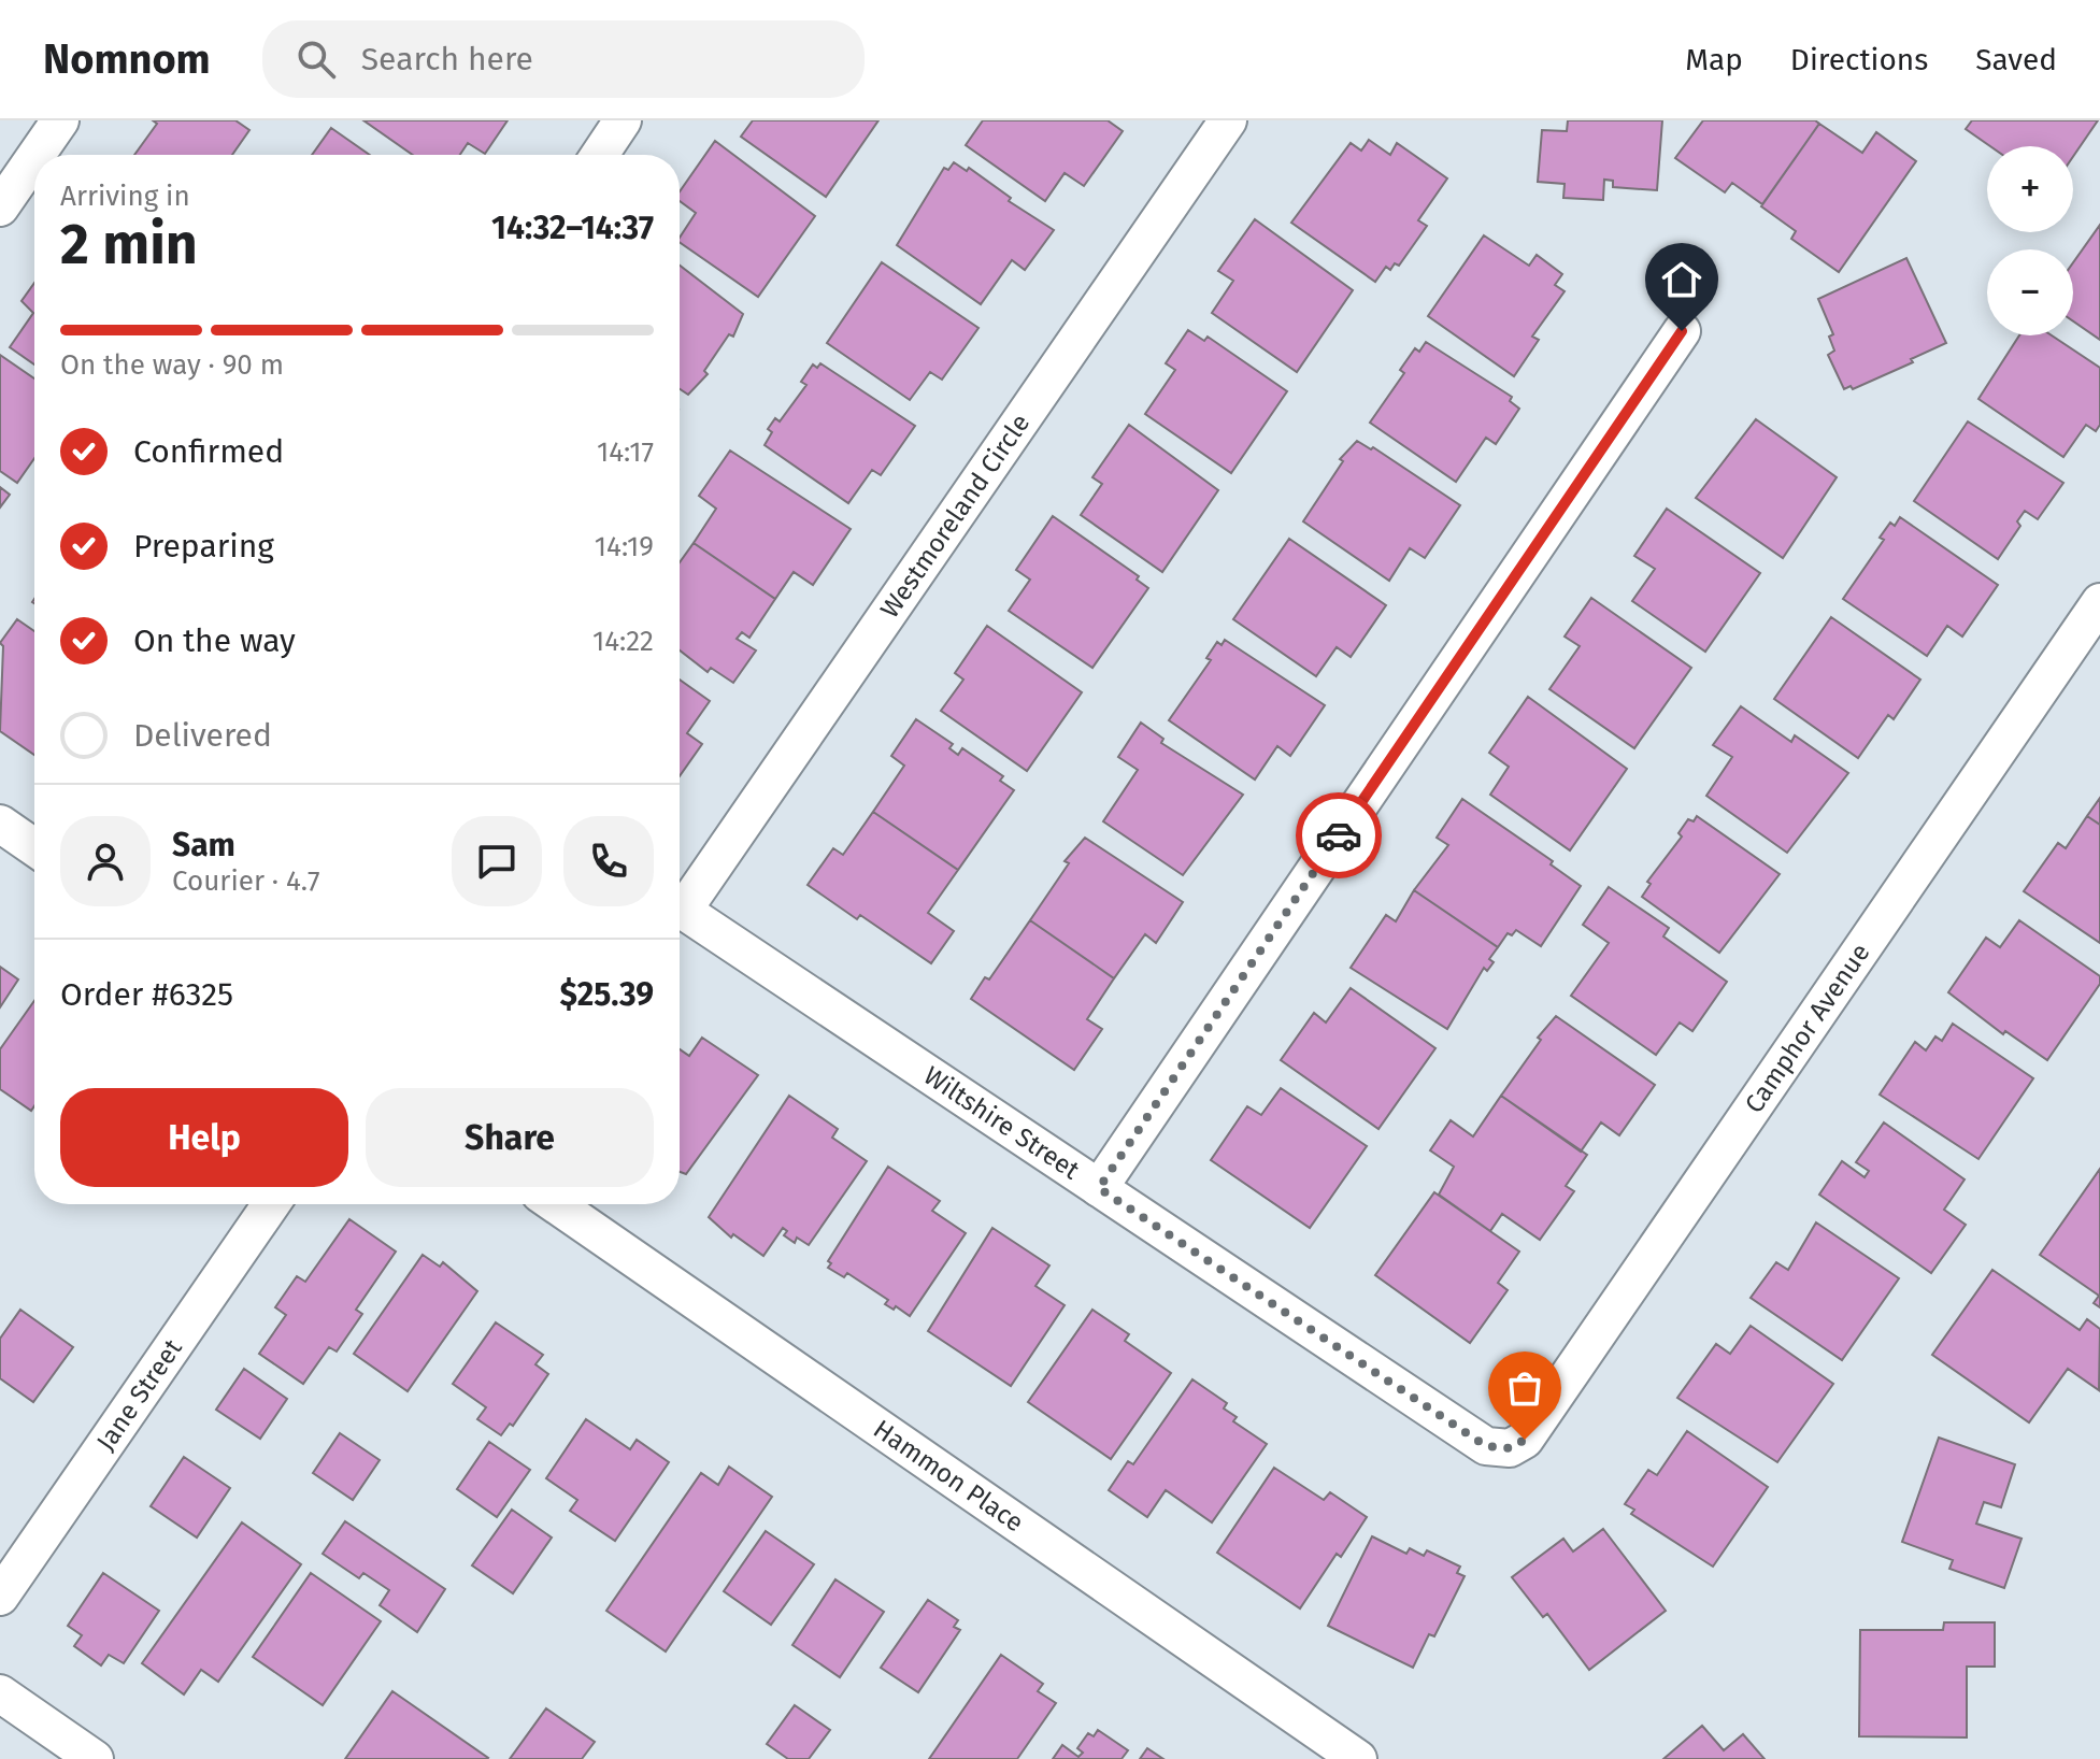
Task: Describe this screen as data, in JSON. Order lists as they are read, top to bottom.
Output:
{
  "streets": {
    "street": [
      "Westmoreland Circle",
      "Camphor Avenue",
      "Wiltshire Street",
      "Jane Street",
      "Hammon Place"
    ]
  },
  "crossings": [
    ["Camphor Avenue", "Wiltshire Street"]
  ],
  "page": {
    "header": "Nomnom",
    "search": "Search here",
    "nav": ["Map", "Directions", "Saved"],
    "map_buttons": ["+", "−"],
    "heading": ["2 min", "Arriving in", "14:32–14:37"],
    "panel": [
      "Sam",
      "Courier · 4.7",
      "Order #6325",
      "$25.39"
    ],
    "bar": "On the way · 90 m",
    "list": [
      ["Confirmed", "14:17"],
      ["Preparing", "14:19"],
      ["On the way", "14:22"],
      "Delivered"
    ],
    "buttons": ["Help", "Share"]
  }
}
